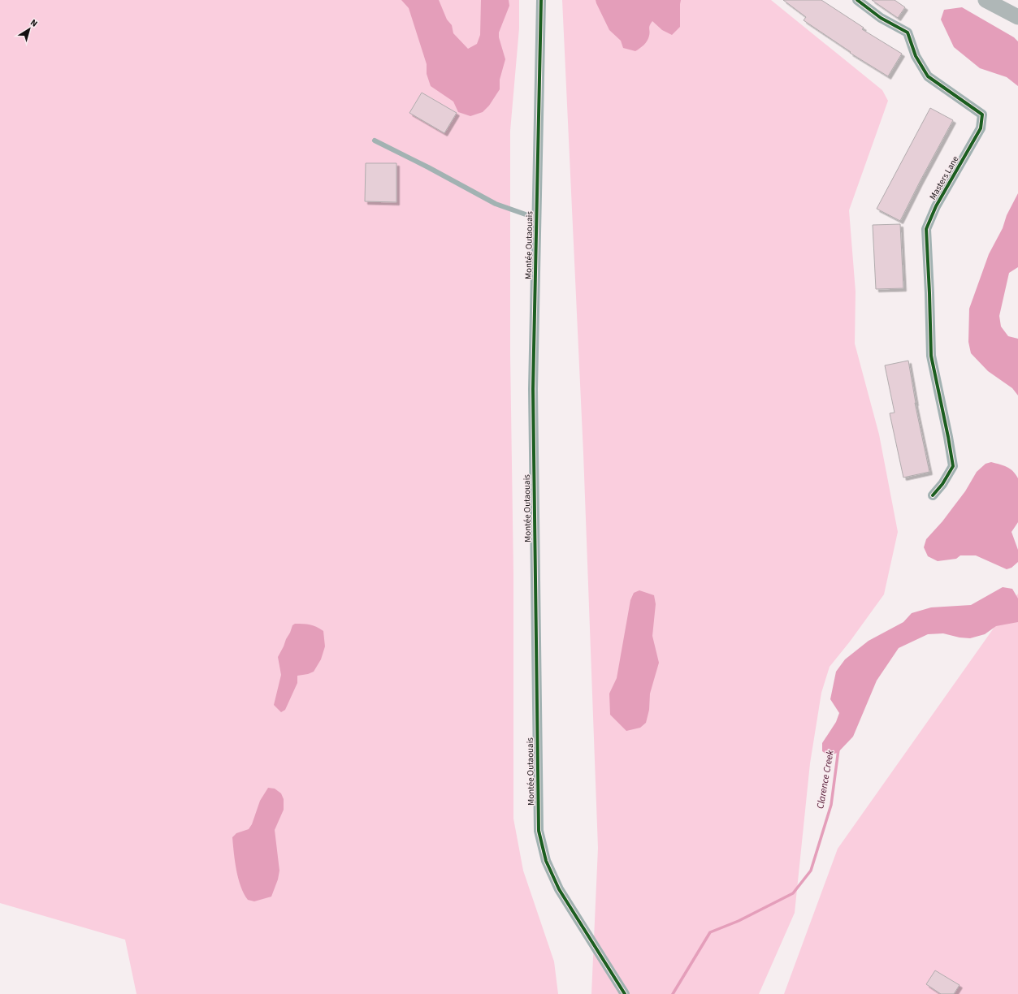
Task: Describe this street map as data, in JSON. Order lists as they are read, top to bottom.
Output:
{
  "streets": {
    "street": ["Masters Lane", "Montée Outaouais"]
  },
  "water": ["Clarence Creek"],
  "north": "top right"
}
